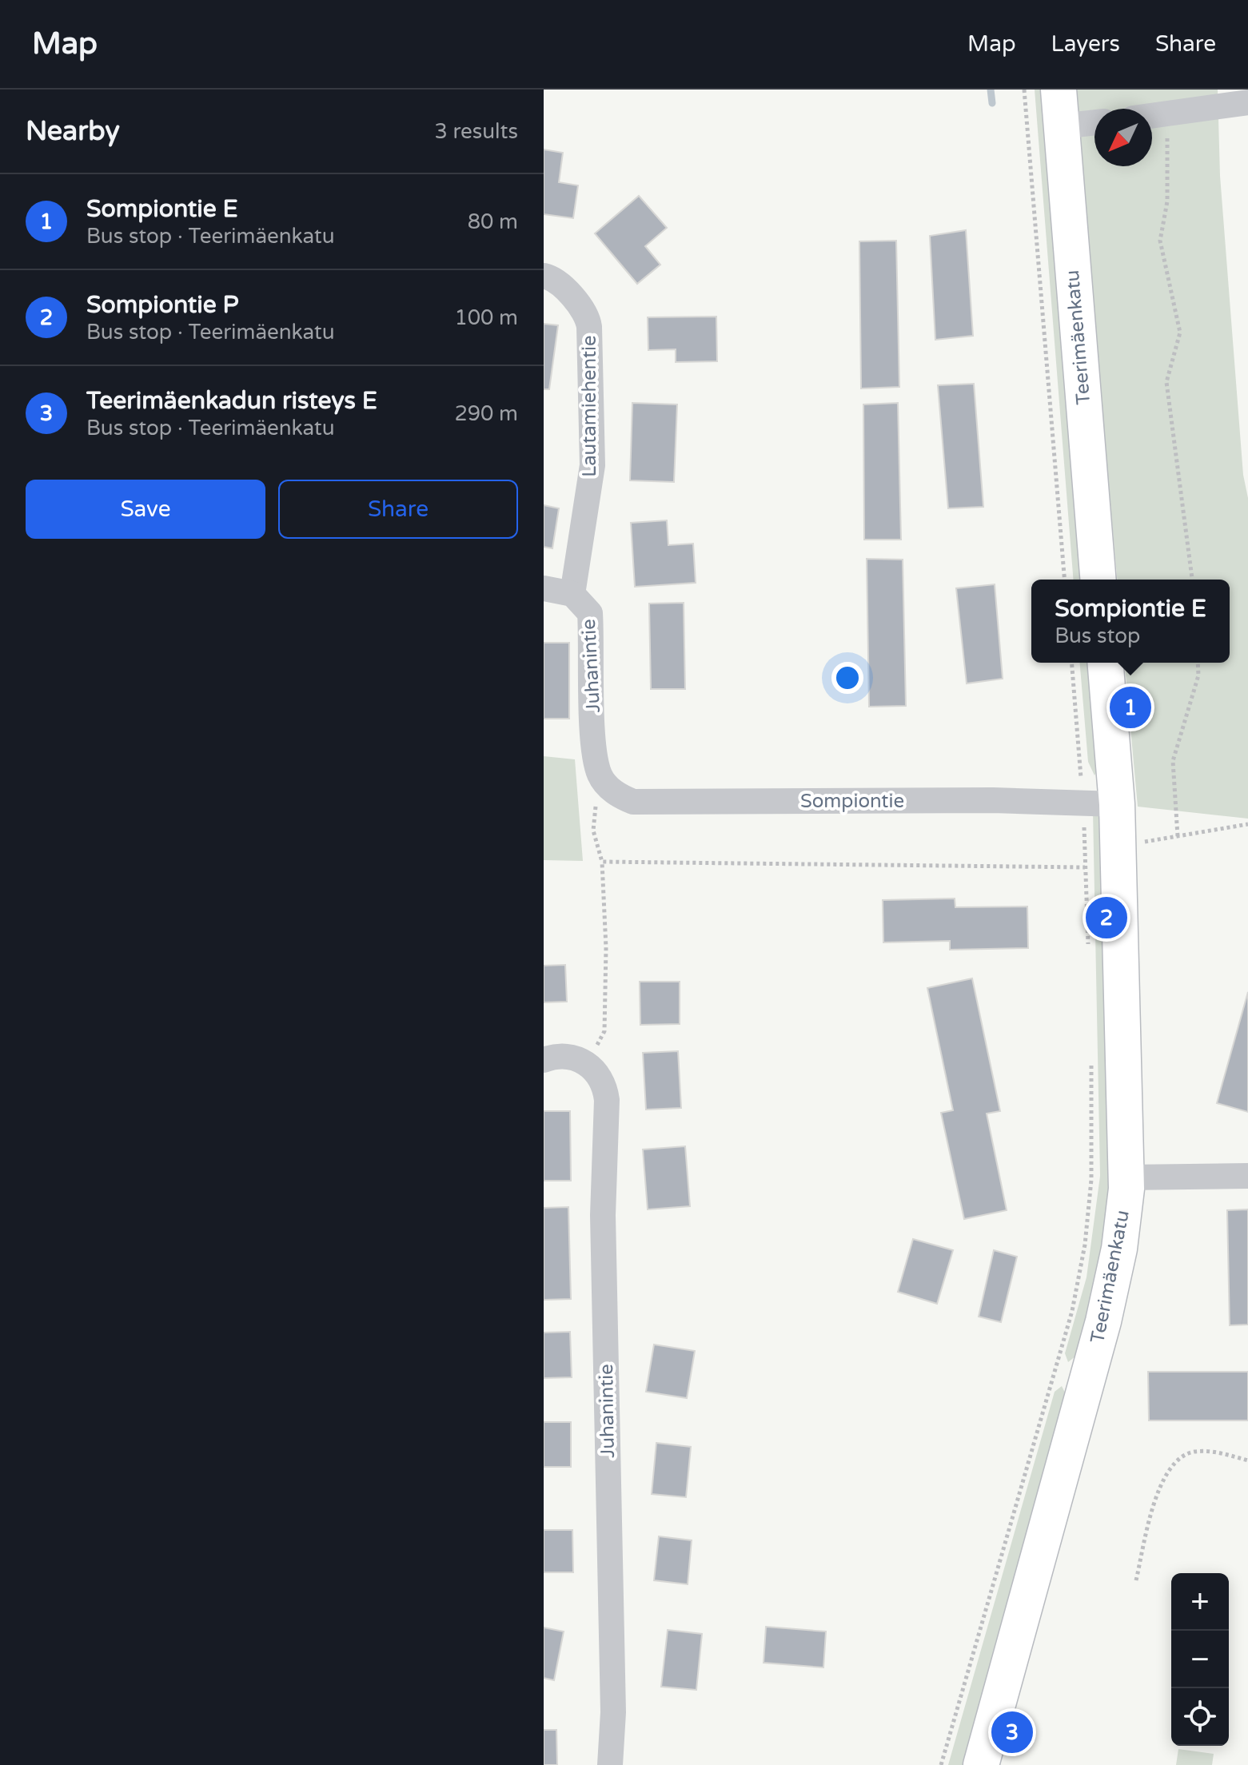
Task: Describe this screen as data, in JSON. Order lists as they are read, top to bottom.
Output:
{
  "streets": {
    "street": [
      "Teerimäenkatu",
      "Lautamiehentie",
      "Juhanintie",
      "Sompiontie"
    ]
  },
  "crossings": [
    ["Teerimäenkatu", "Sompiontie"],
    ["Lautamiehentie", "Juhanintie"],
    ["Juhanintie", "Sompiontie"]
  ],
  "north": "bottom left",
  "page": {
    "header": "Map",
    "nav": ["Map", "Layers", "Share"],
    "heading": ["Nearby", "3 results"],
    "list": [
      {
        "mark": "1",
        "name": "Sompiontie E",
        "note": "Bus stop · Teerimäenkatu",
        "value": "80 m"
      },
      {
        "mark": "2",
        "name": "Sompiontie P",
        "note": "Bus stop · Teerimäenkatu",
        "value": "100 m"
      },
      {
        "mark": "3",
        "name": "Teerimäenkadun risteys E",
        "note": "Bus stop · Teerimäenkatu",
        "value": "290 m"
      }
    ],
    "buttons": ["Save", "Share"],
    "popup": ["Sompiontie E", "Bus stop"],
    "pins": ["1", "2", "3"],
    "map_buttons": ["+", "−"]
  }
}
